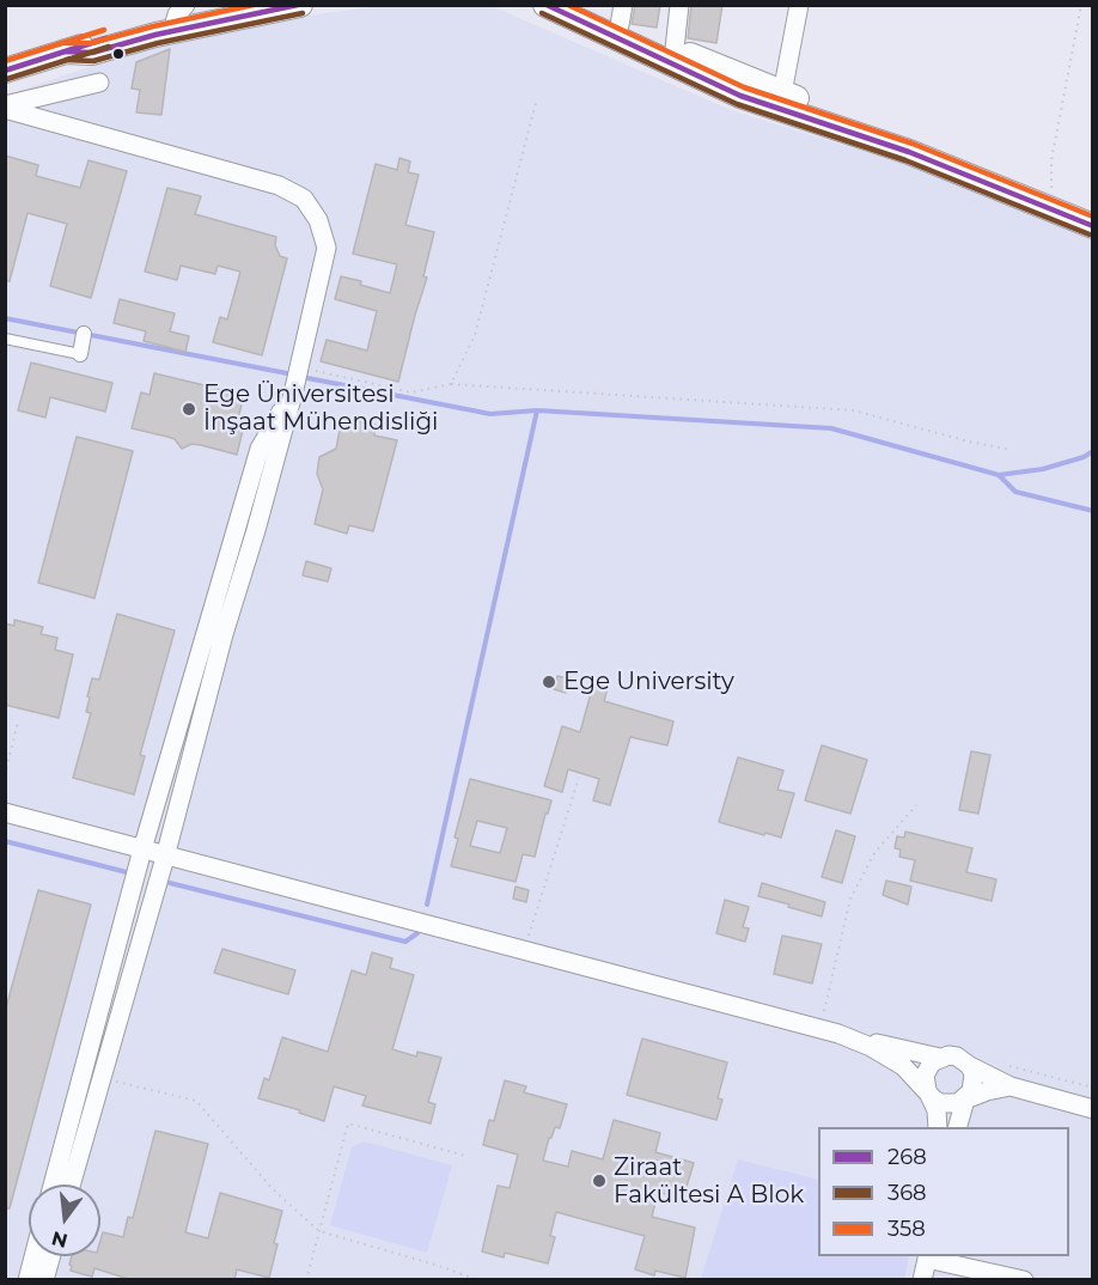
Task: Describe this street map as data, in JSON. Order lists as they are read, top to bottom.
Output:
{
  "places": ["Ege Üniversitesi İnşaat Mühendisliği", "Ege University", "Ziraat Fakültesi A Blok"],
  "lines": ["transit line 268", "transit line 358", "transit line 368"],
  "legend": ["268", "368", "358"],
  "north": "bottom"
}
